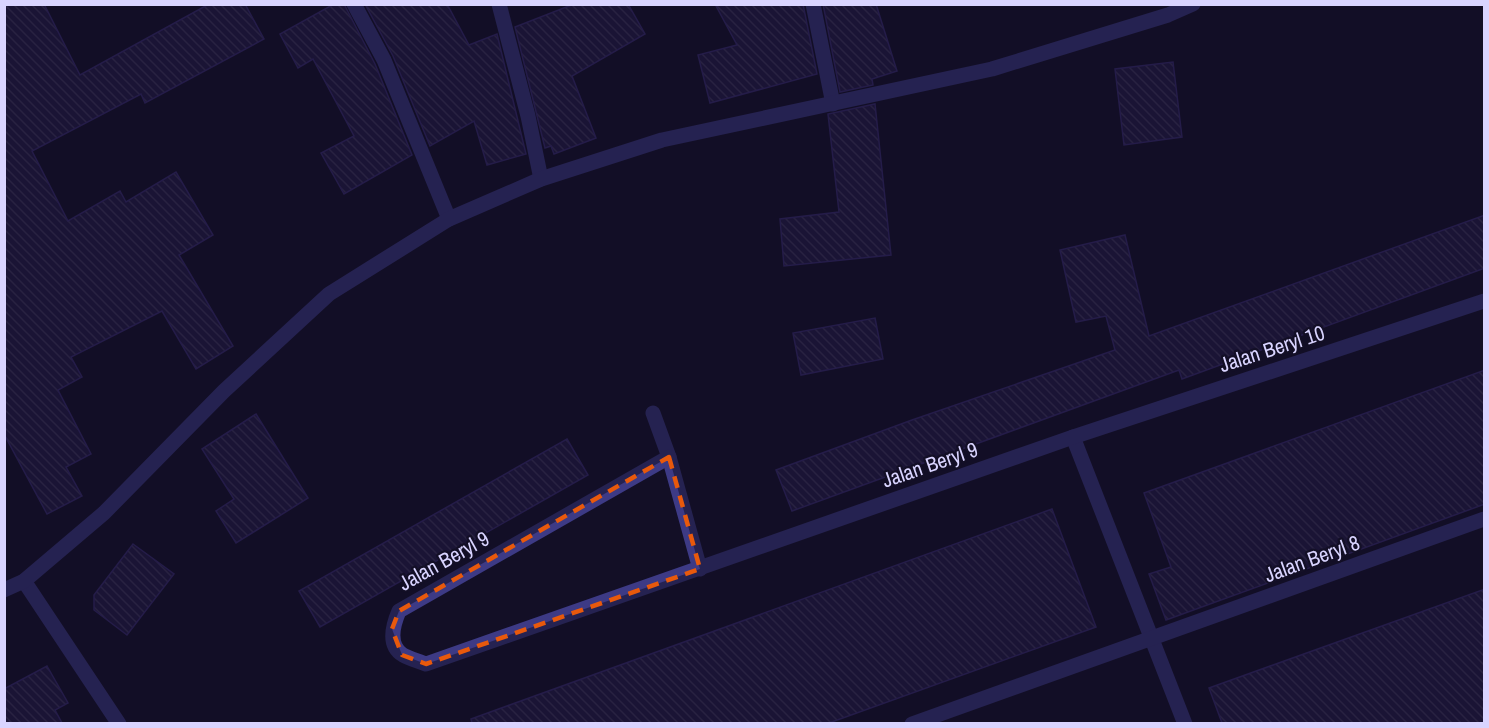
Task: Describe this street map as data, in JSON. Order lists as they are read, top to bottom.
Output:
{
  "streets": {
    "street": ["Jalan Beryl 10", "Jalan Beryl 9", "Jalan Beryl 8"]
  },
  "crossings": [
    ["Jalan Beryl 10", "Jalan Beryl 9"]
  ]
}
